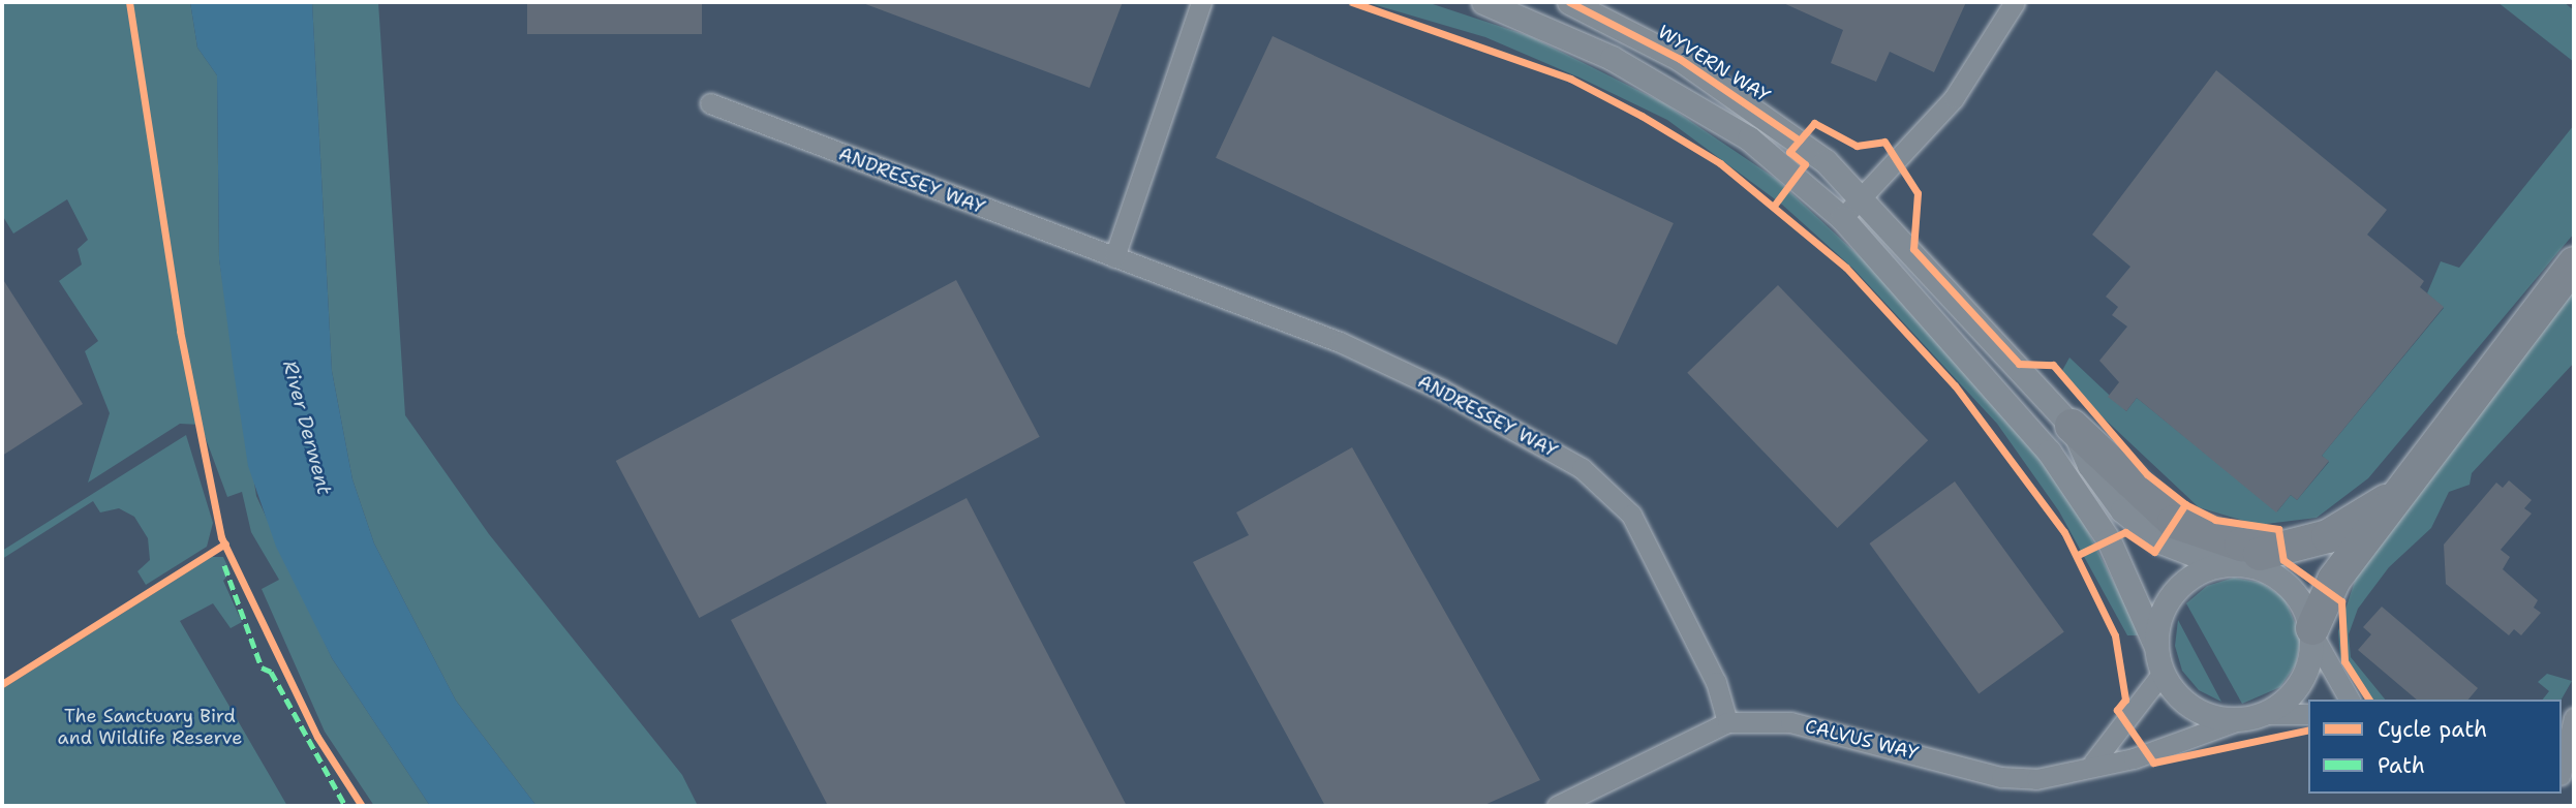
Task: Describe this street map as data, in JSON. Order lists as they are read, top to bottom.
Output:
{
  "streets": {
    "street": ["WYVERN WAY", "ANDRESSEY WAY", "CALVUS WAY"]
  },
  "crossings": [
    ["WYVERN WAY", "CALVUS WAY"],
    ["ANDRESSEY WAY", "CALVUS WAY"]
  ],
  "water": ["River Derwent"],
  "parks": ["The Sanctuary Bird and Wildlife Reserve"],
  "legend": ["Cycle path", "Path"]
}
